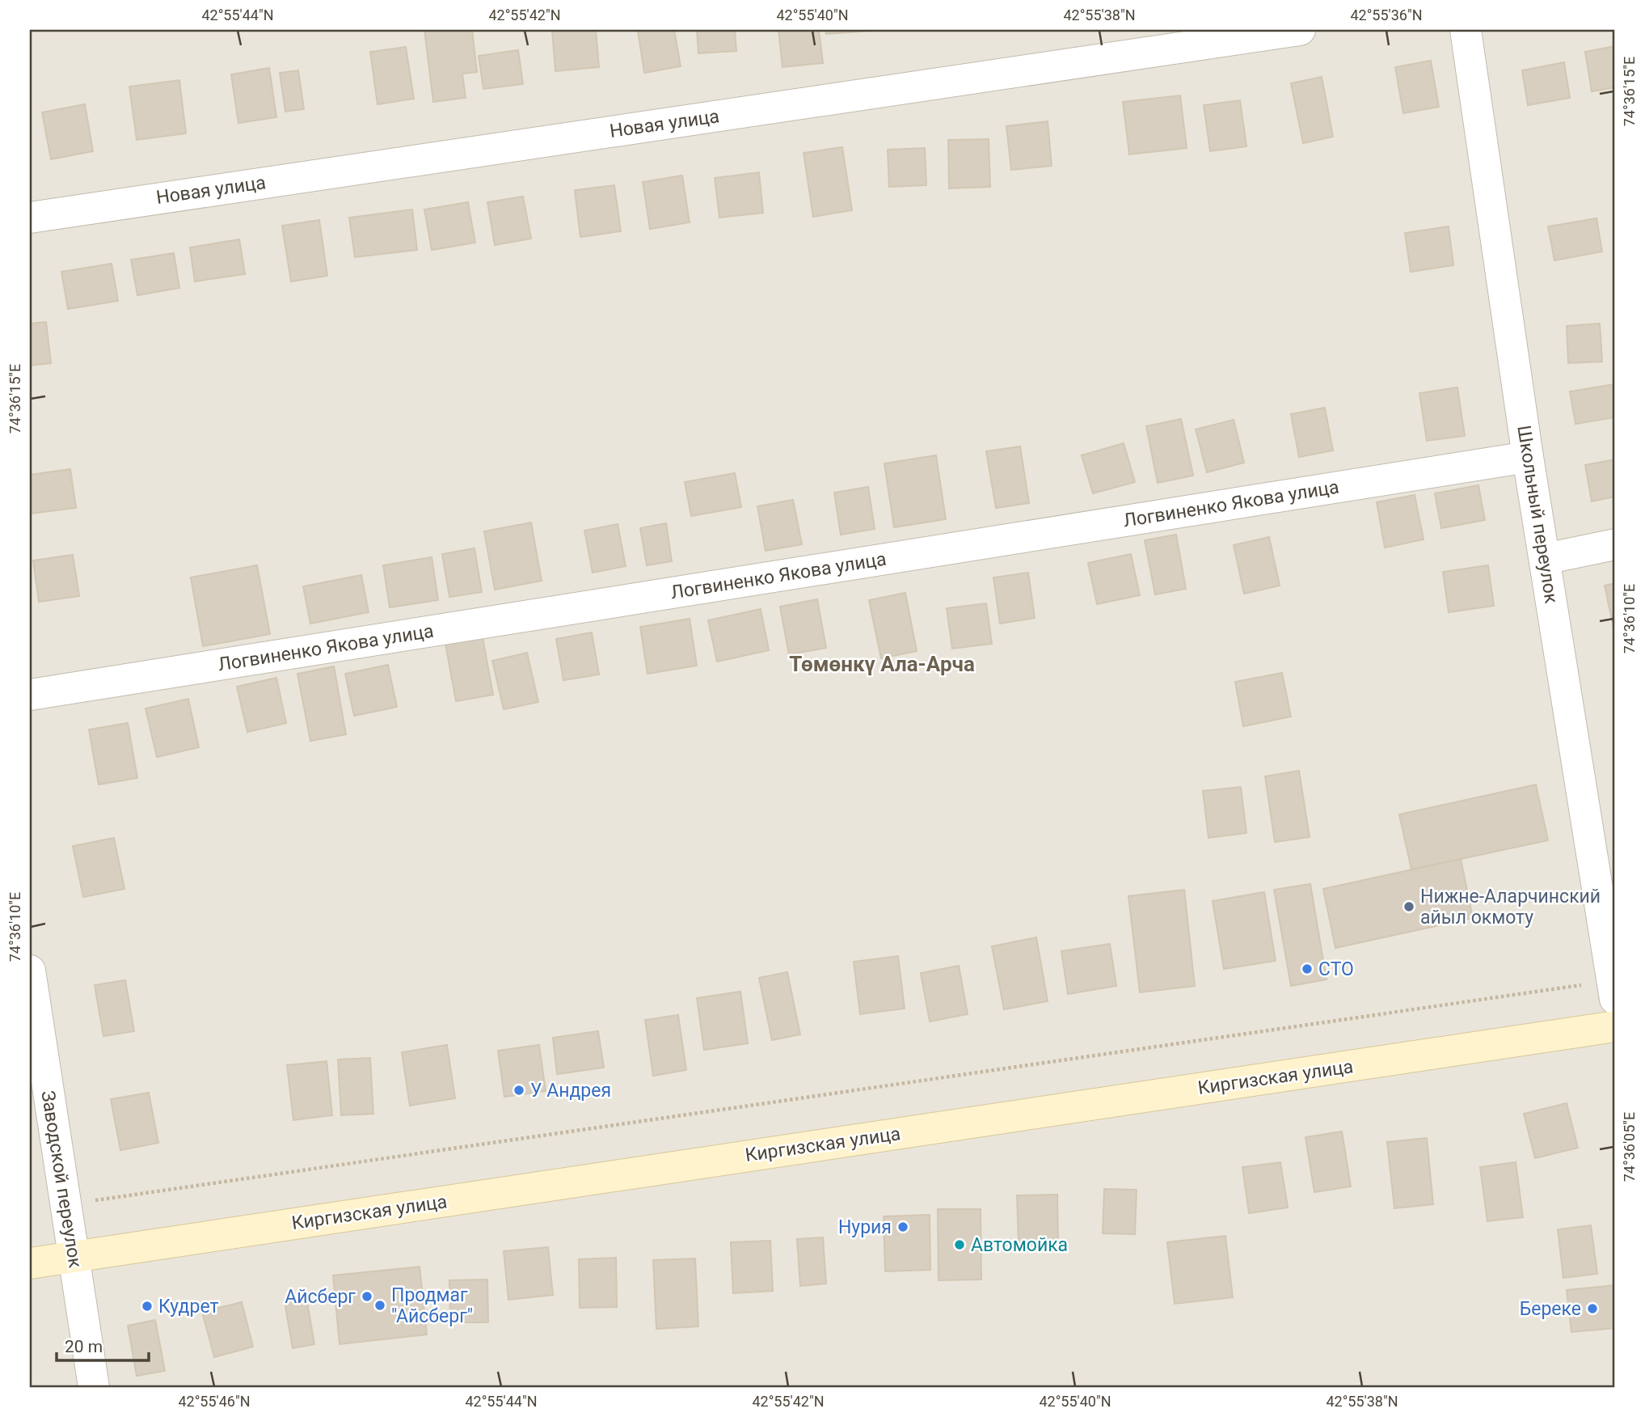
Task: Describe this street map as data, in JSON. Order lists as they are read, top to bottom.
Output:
{
  "streets": {
    "main road": ["Киргизская улица"],
    "street": [
      "Новая улица",
      "Логвиненко Якова улица",
      "Школьный переулок",
      "Заводской переулок"
    ]
  },
  "crossings": [
    ["Логвиненко Якова улица", "Школьный переулок"],
    ["Киргизская улица", "Заводской переулок"]
  ],
  "districts": ["Төмөнкү Ала-Арча"],
  "places": [
    "Нижне-Аларчинский айыл окмоту",
    "СТО",
    "У Андрея",
    "Нурия",
    "Автомойка",
    "Айсберг",
    "Продмаг \"Айсберг\"",
    "Кудрет",
    "Береке"
  ],
  "scale_bar": "20 m",
  "coordinates": [
    "42°55'44\"N",
    "42°55'42\"N",
    "42°55'40\"N",
    "42°55'38\"N",
    "42°55'36\"N",
    "74°36'15\"E",
    "74°36'10\"E",
    "74°36'05\"E",
    "42°55'46\"N"
  ]
}
